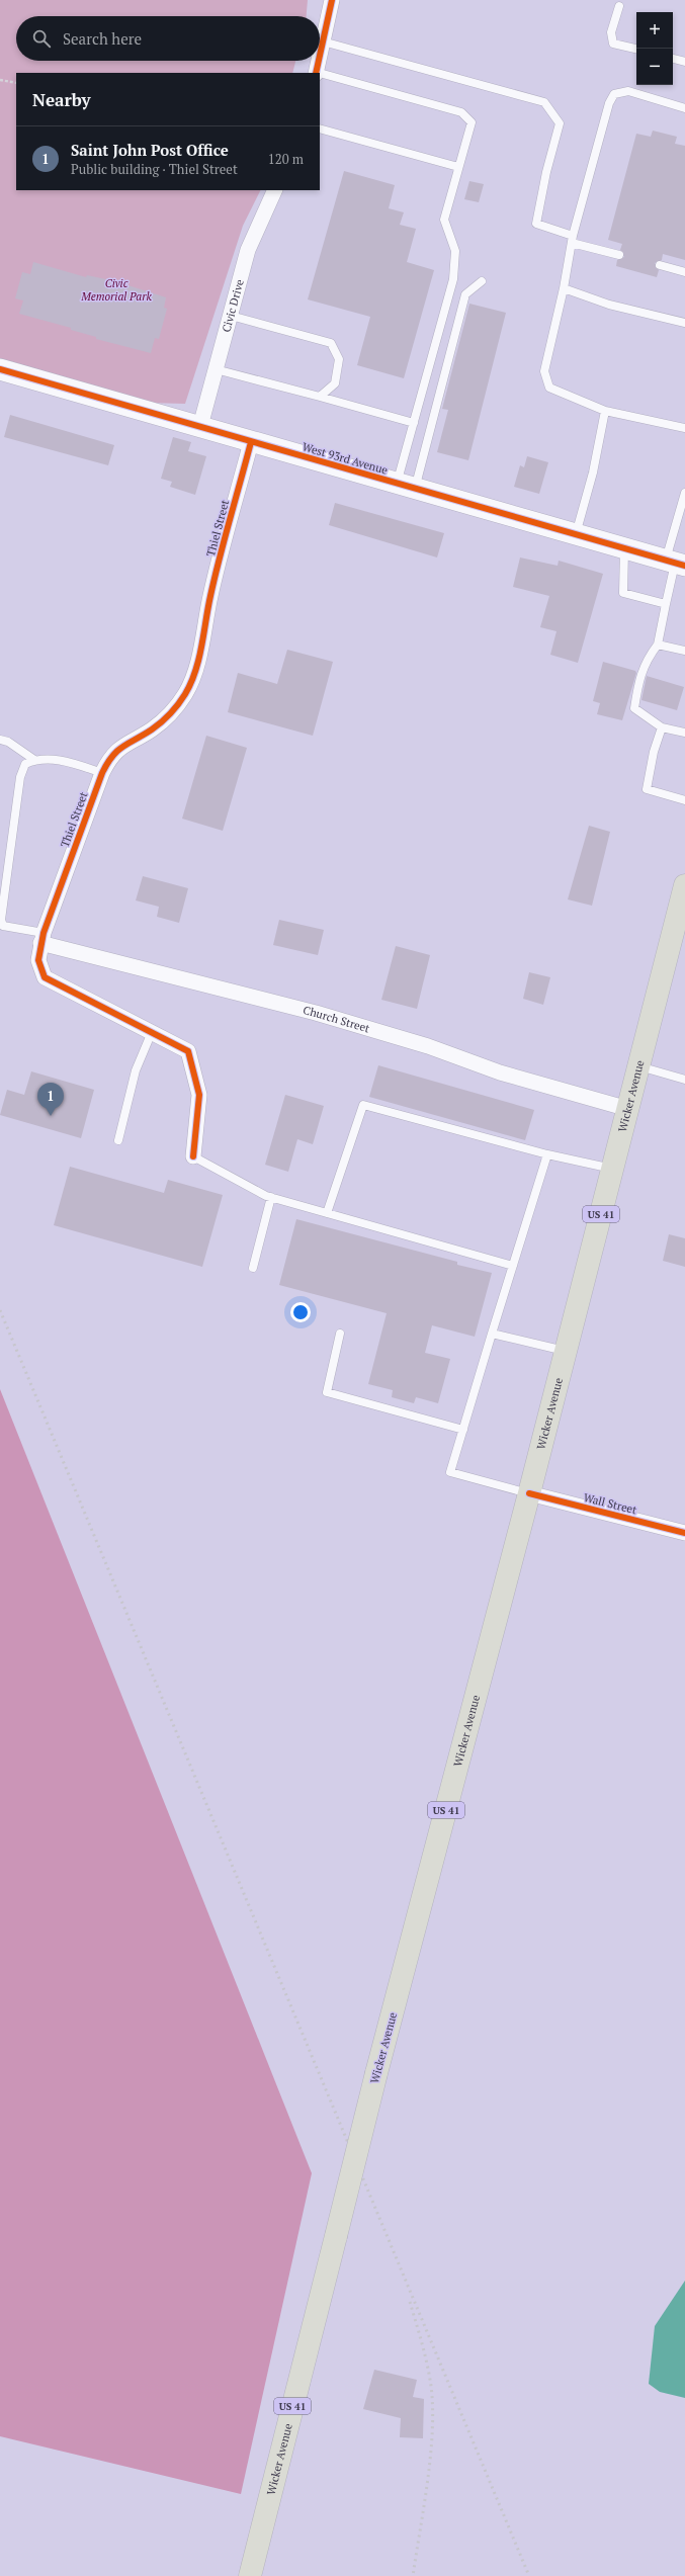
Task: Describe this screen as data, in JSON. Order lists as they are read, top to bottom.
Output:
{
  "streets": {
    "highway": ["Wicker Avenue", "US 41"],
    "street": [
      "Civic Drive",
      "West 93rd Avenue",
      "Thiel Street",
      "Church Street",
      "Wall Street"
    ]
  },
  "crossings": [
    ["Civic Drive", "West 93rd Avenue"],
    ["West 93rd Avenue", "Thiel Street"],
    ["Thiel Street", "Church Street"],
    ["Church Street", "Wicker Avenue"],
    ["Wicker Avenue", "Wall Street"]
  ],
  "parks": ["Civic Memorial Park"],
  "page": {
    "map_buttons": ["+", "−"],
    "search": "Search here",
    "heading": "Nearby",
    "list": [
      {
        "mark": "1",
        "name": "Saint John Post Office",
        "note": "Public building · Thiel Street",
        "value": "120 m"
      }
    ],
    "pins": "1"
  }
}
